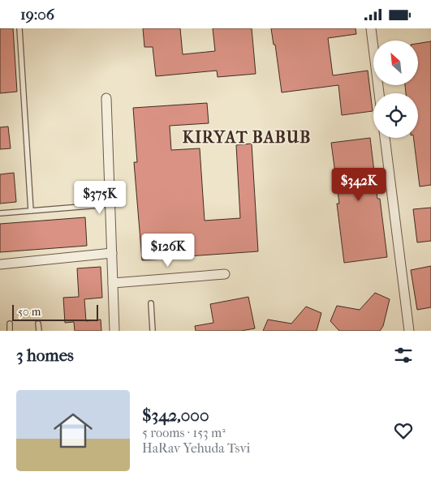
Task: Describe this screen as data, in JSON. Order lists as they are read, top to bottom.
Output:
{
  "districts": ["KIRYAT BABUB"],
  "scale_bar": "50 m",
  "north": "top left",
  "page": {
    "status": "19:06",
    "price": ["$342K", "$375K", "$126K"],
    "scale": "50 m",
    "heading": "3 homes",
    "list": [
      {
        "name": "$342,000",
        "note": "5 rooms · 153 m² · HaRav Yehuda Tsvi"
      }
    ]
  }
}
